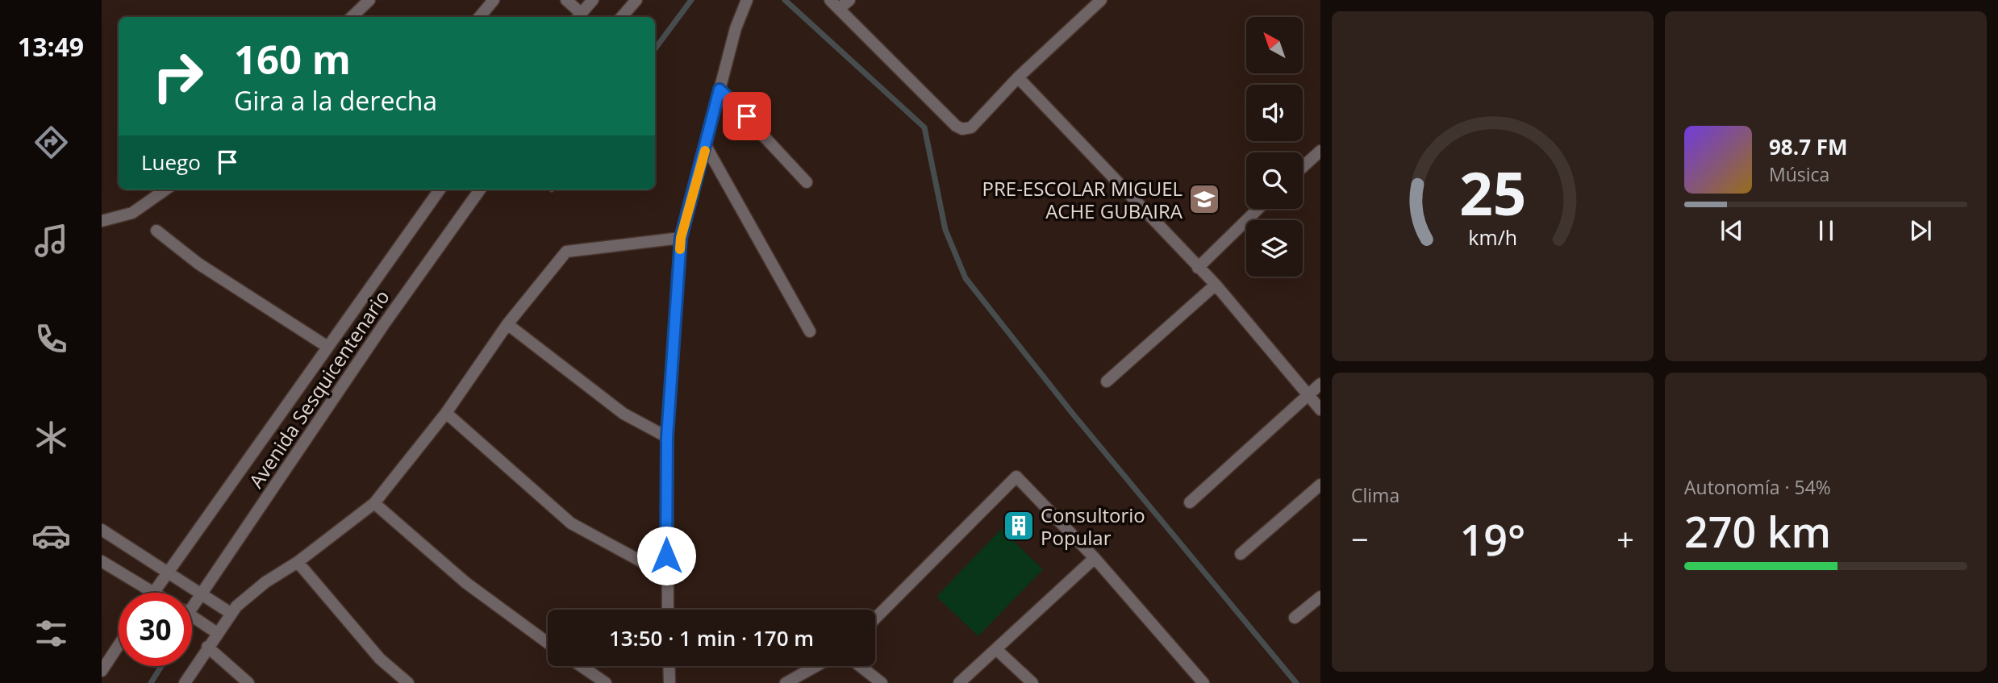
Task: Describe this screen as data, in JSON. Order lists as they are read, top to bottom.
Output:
{
  "streets": {
    "street": ["Avenida Sesquicentenario"]
  },
  "places": {
    "school or university": ["PRE-ESCOLAR MIGUEL ACHE GUBAIRA"],
    "building": ["Consultorio Popular"]
  },
  "north": "top left",
  "page": {
    "tabs": "13:49",
    "turn": ["160 m", "Gira a la derecha"],
    "song": ["98.7 FM", "Música"],
    "then": "Luego",
    "tile": [
      "Clima",
      ["Autonomía · 54%", "270 km"]
    ],
    "heat": ["−", "19°", "+"],
    "limit": "30",
    "trip": "13:50 · 1 min · 170 m",
    "gauge": ["25", "km/h"]
  }
}
